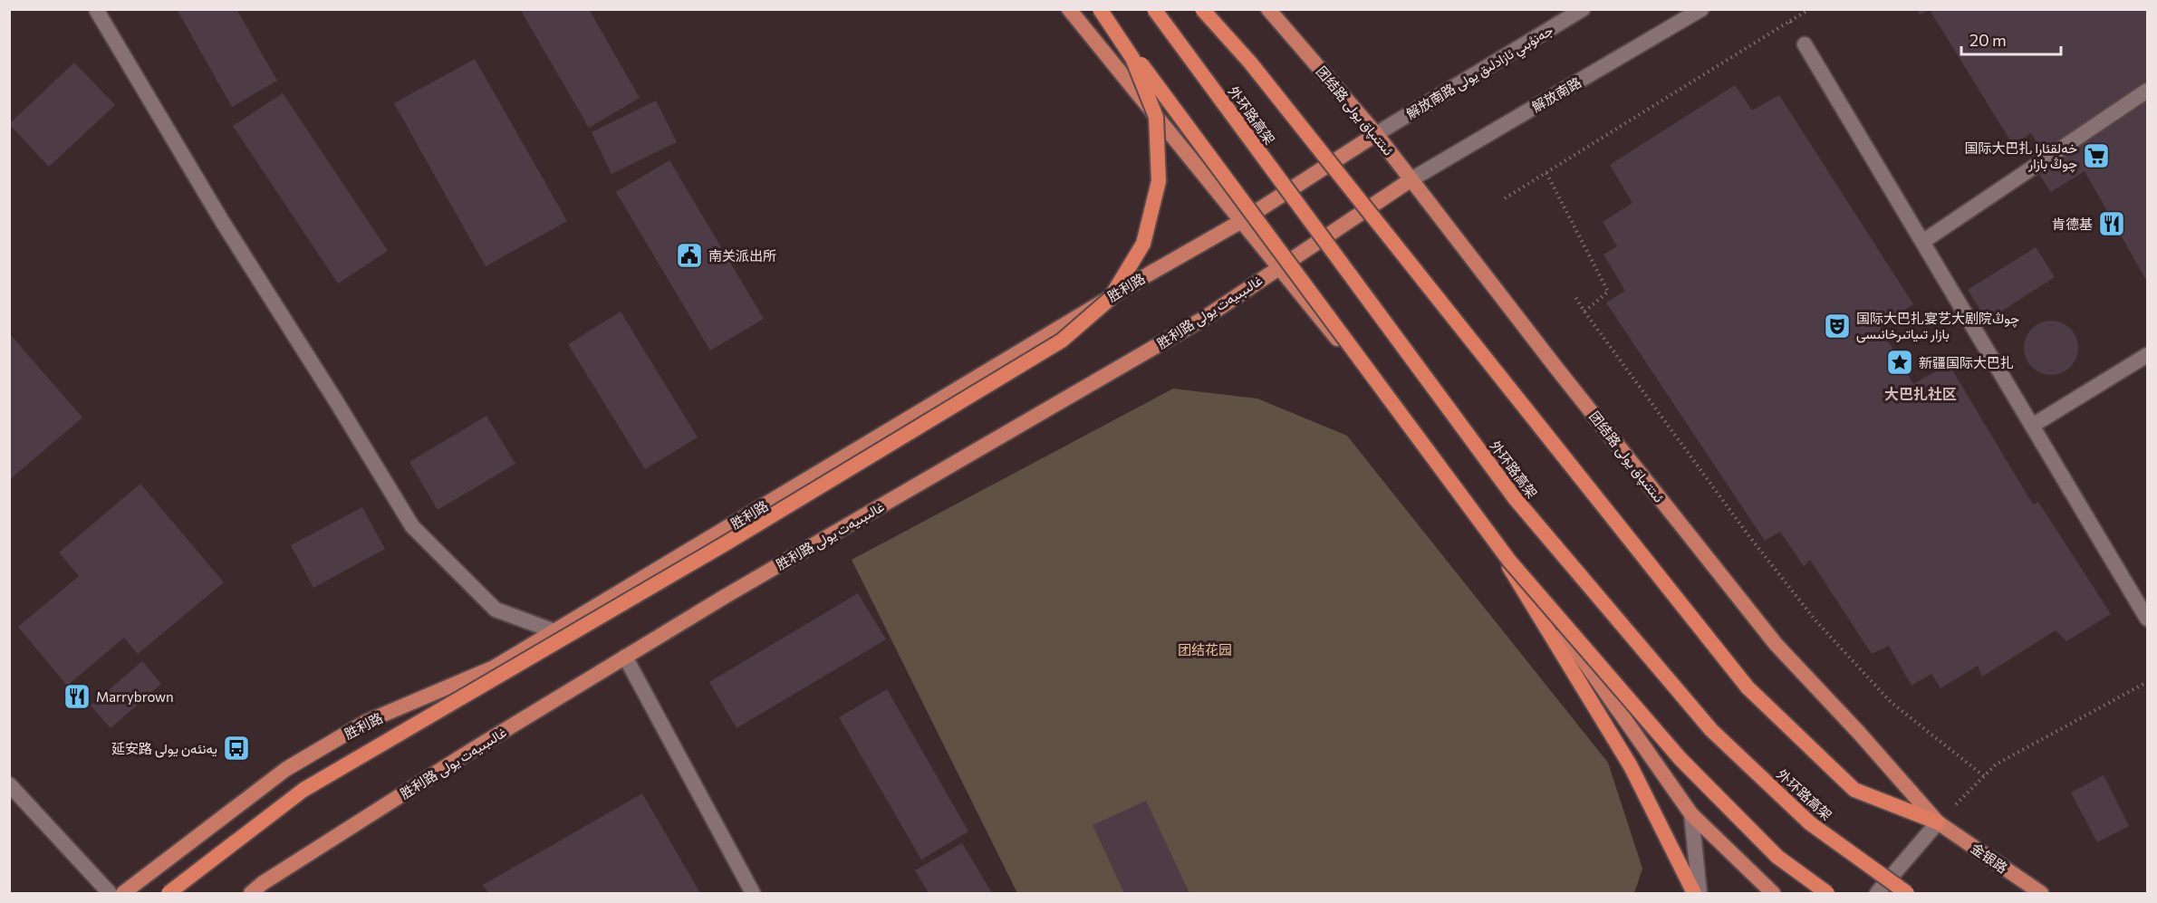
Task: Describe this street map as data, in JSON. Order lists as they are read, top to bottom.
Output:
{
  "streets": {
    "highway": ["外环路高架"],
    "main road": [
      "团结路 ئىتتىپاق يولى",
      "胜利路",
      "胜利路 غالىبىيەت يولى",
      "金银路"
    ],
    "street": ["解放南路 جەنۇبىي ئازادلىق يولى", "解放南路"]
  },
  "crossings": [
    ["解放南路 جەنۇبىي ئازادلىق يولى", "团结路 ئىتتىپاق يولى"],
    ["解放南路 جەنۇبىي ئازادلىق يولى", "胜利路"],
    ["解放南路", "团结路 ئىتتىپاق يولى"],
    ["解放南路", "胜利路 غالىبىيەت يولى"],
    ["团结路 ئىتتىپاق يولى", "胜利路"],
    ["团结路 ئىتتىپاق يولى", "胜利路 غالىبىيەت يولى"],
    ["团结路 ئىتتىپاق يولى", "金银路"]
  ],
  "districts": ["大巴扎社区"],
  "parks": ["团结花园"],
  "places": {
    "supermarket": ["国际大巴扎 خەلقئارا چوڭ بازار"],
    "restaurant": ["肯德基", "Marrybrown"],
    "public building": ["南关派出所"],
    "theatre": ["国际大巴扎宴艺大剧院چوڭ بازار تىياتىرخانىسى"],
    "place": ["新疆国际大巴扎"],
    "bus stop": ["延安路 يەنئەن يولى"]
  },
  "scale_bar": "20 m"
}
